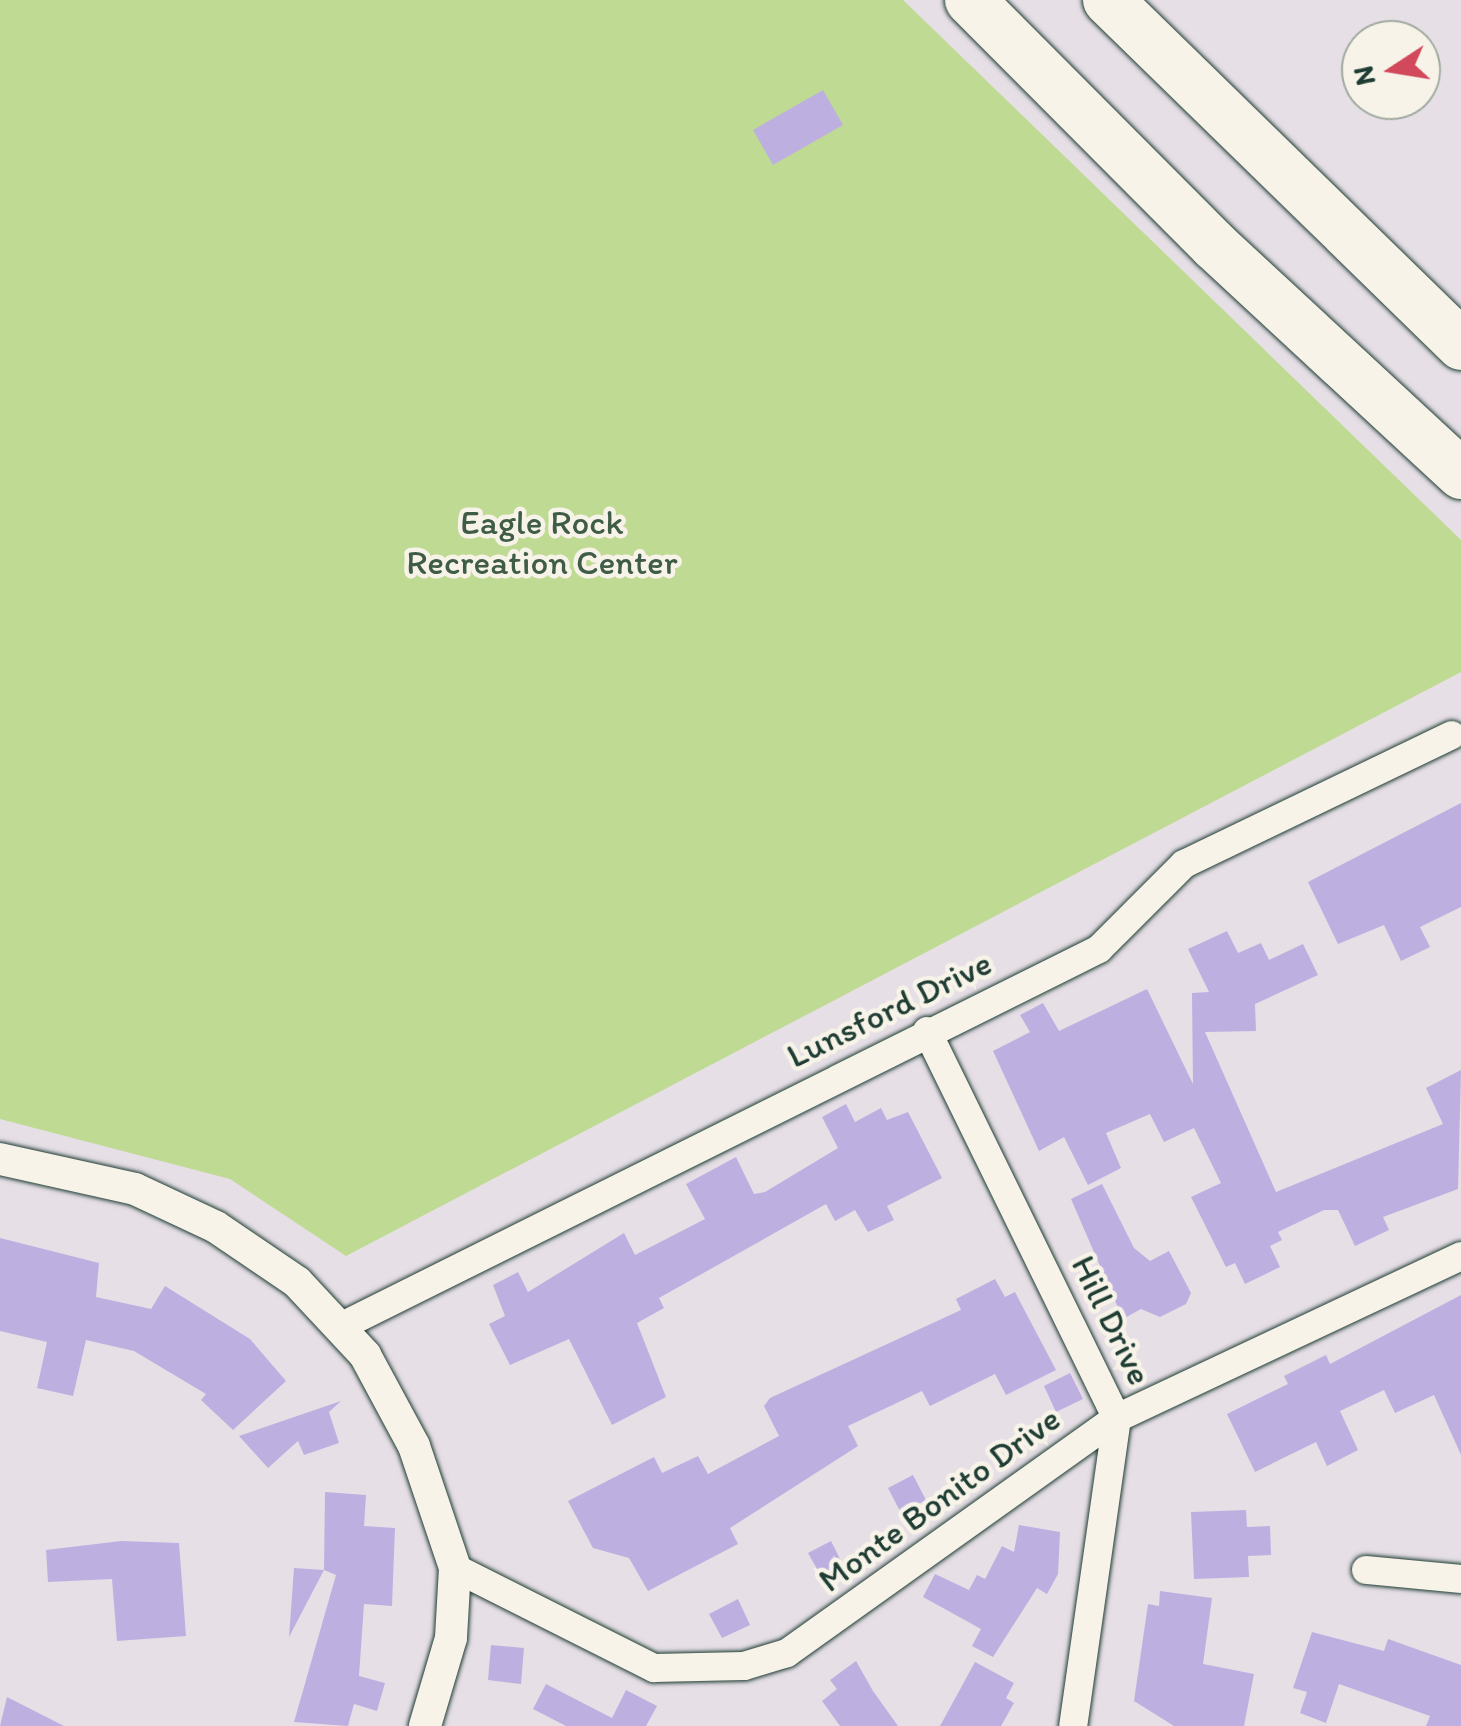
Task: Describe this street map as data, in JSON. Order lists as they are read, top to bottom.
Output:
{
  "streets": {
    "street": ["Lunsford Drive", "Hill Drive", "Monte Bonito Drive"]
  },
  "crossings": [
    ["Lunsford Drive", "Hill Drive"],
    ["Hill Drive", "Monte Bonito Drive"]
  ],
  "parks": ["Eagle Rock Recreation Center"],
  "north": "left"
}
